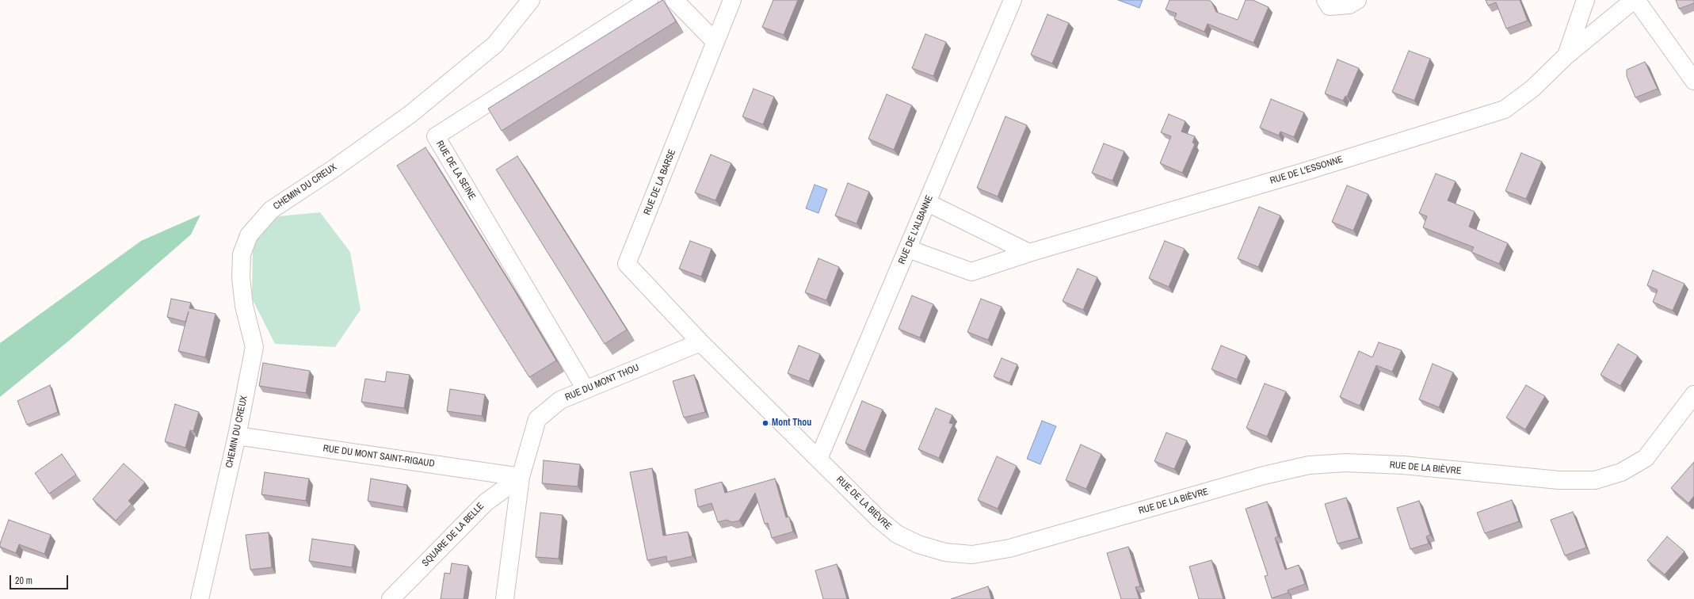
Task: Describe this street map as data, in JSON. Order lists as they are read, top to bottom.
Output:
{
  "streets": {
    "street": [
      "RUE DE LA SEINE",
      "RUE DE L'ESSONNE",
      "RUE DE LA BARSE",
      "CHEMIN DU CREUX",
      "RUE DE L'ALBANNE",
      "RUE DU MONT THOU",
      "RUE DU MONT SAINT-RIGAUD",
      "RUE DE LA BIÈVRE",
      "SQUARE DE LA BELLE"
    ]
  },
  "crossings": [
    ["RUE DE LA SEINE", "RUE DU MONT THOU"],
    ["RUE DE L'ESSONNE", "RUE DE L'ALBANNE"],
    ["RUE DE LA BARSE", "RUE DU MONT THOU"],
    ["RUE DE LA BARSE", "RUE DE LA BIÈVRE"],
    ["CHEMIN DU CREUX", "RUE DU MONT SAINT-RIGAUD"],
    ["RUE DE L'ALBANNE", "RUE DE LA BIÈVRE"],
    ["RUE DU MONT THOU", "RUE DU MONT SAINT-RIGAUD"],
    ["RUE DU MONT THOU", "RUE DE LA BIÈVRE"],
    ["RUE DU MONT THOU", "SQUARE DE LA BELLE"],
    ["RUE DU MONT SAINT-RIGAUD", "SQUARE DE LA BELLE"]
  ],
  "places": ["Mont Thou"],
  "scale_bar": "20 m"
}
